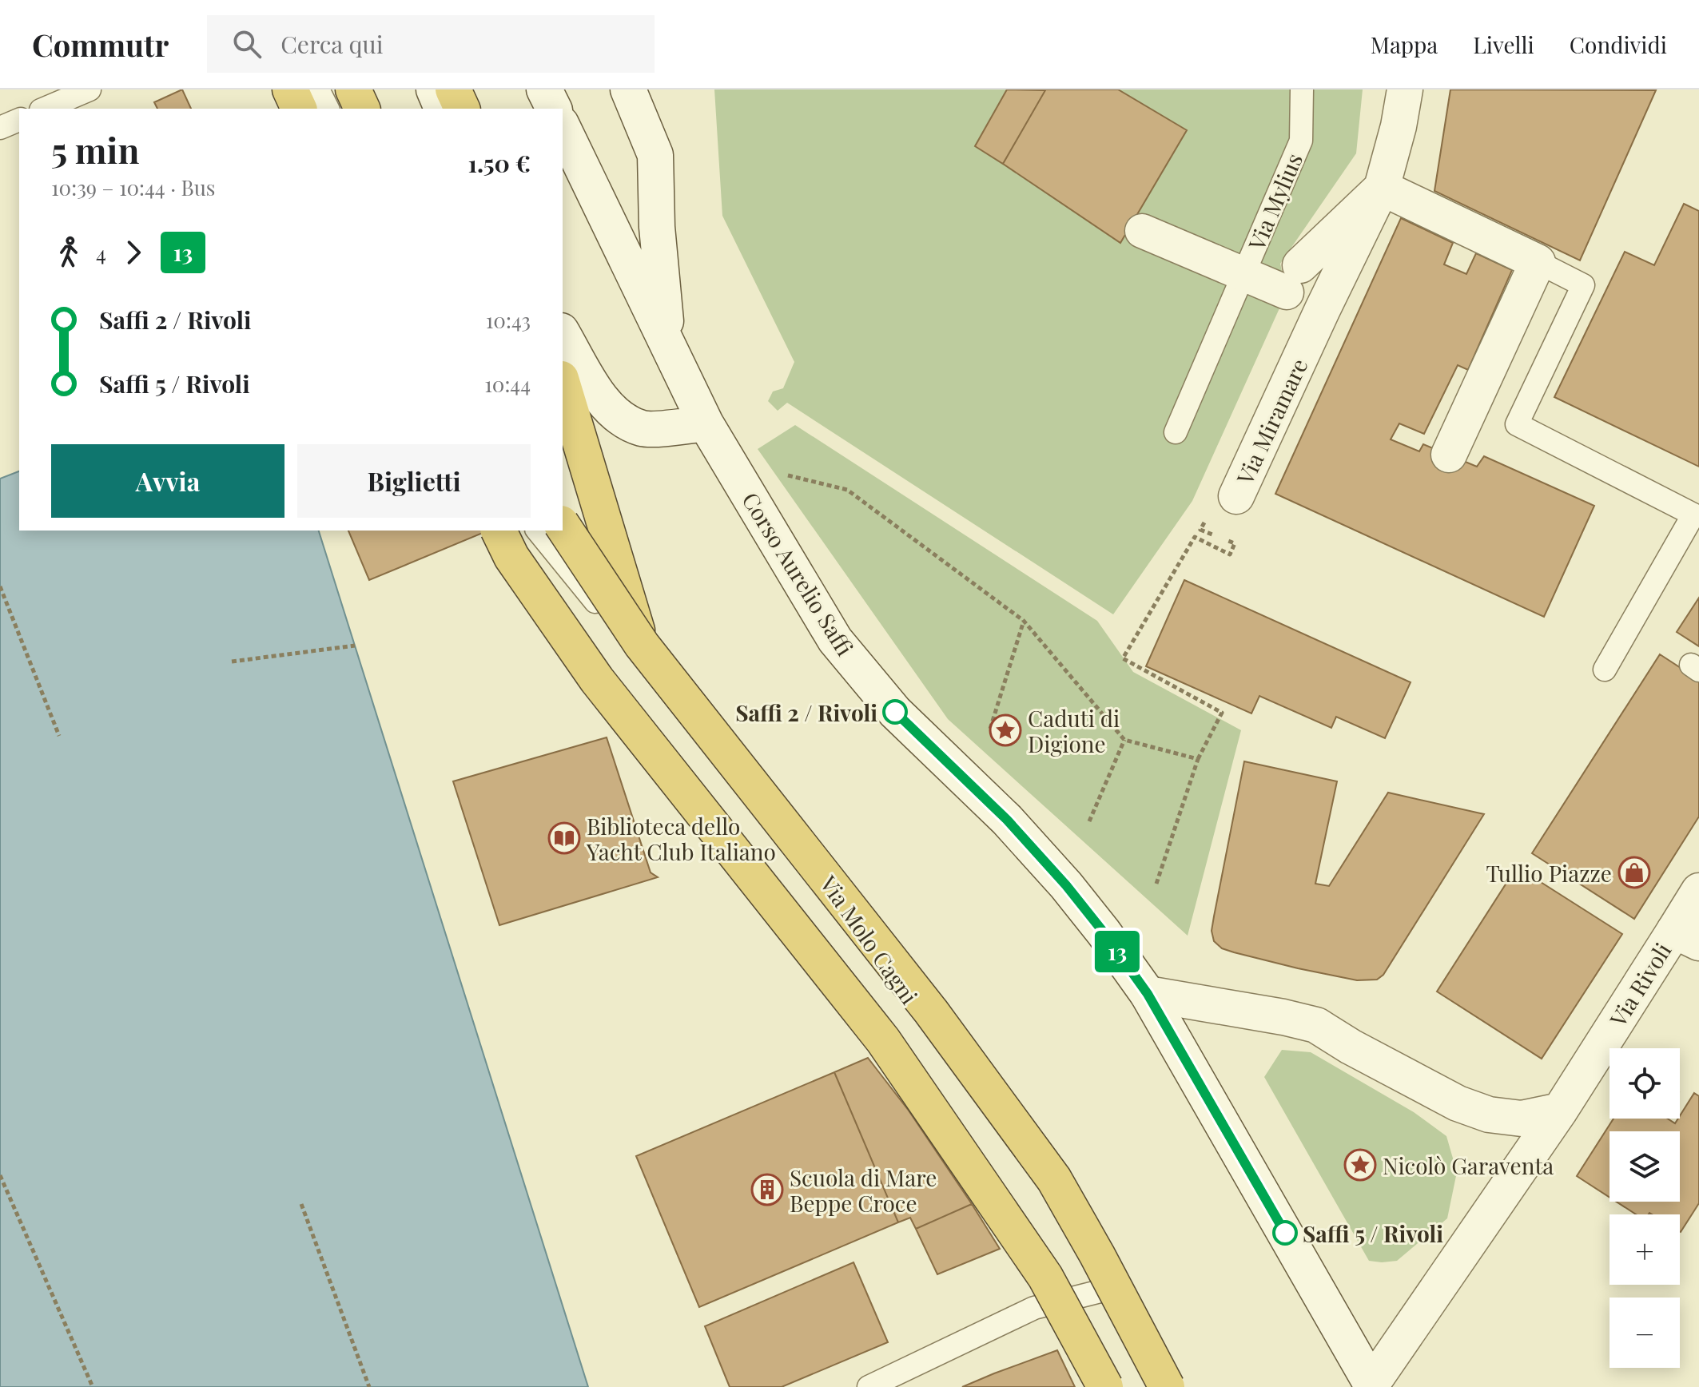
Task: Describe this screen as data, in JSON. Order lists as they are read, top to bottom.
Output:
{
  "streets": {
    "main road": ["Via Miramare", "Corso Aurelio Saffi", "Via Rivoli"],
    "street": ["Via Mylius"],
    "lane": ["Via Molo Cagni"]
  },
  "crossings": [
    ["Corso Aurelio Saffi", "Via Rivoli"]
  ],
  "places": {
    "other": ["Saffi 2 / Rivoli", "Saffi 5 / Rivoli"],
    "place": ["Caduti di Digione", "Nicolò Garaventa"],
    "library": ["Biblioteca dello Yacht Club Italiano"],
    "shop": ["Tullio Piazze"],
    "building": ["Scuola di Mare Beppe Croce"]
  },
  "lines": ["bus line 13"],
  "page": {
    "header": "Commutr",
    "search": "Cerca qui",
    "nav": ["Mappa", "Livelli", "Condividi"],
    "on_map": "13",
    "heading": ["5 min", "10:39 – 10:44 · Bus", "1.50 €"],
    "legs": ["4", "13"],
    "list": [
      {
        "name": "Saffi 2 / Rivoli",
        "value": "10:43"
      },
      {
        "name": "Saffi 5 / Rivoli",
        "value": "10:44"
      }
    ],
    "buttons": ["Avvia", "Biglietti"],
    "map_buttons": ["+", "−"]
  }
}
